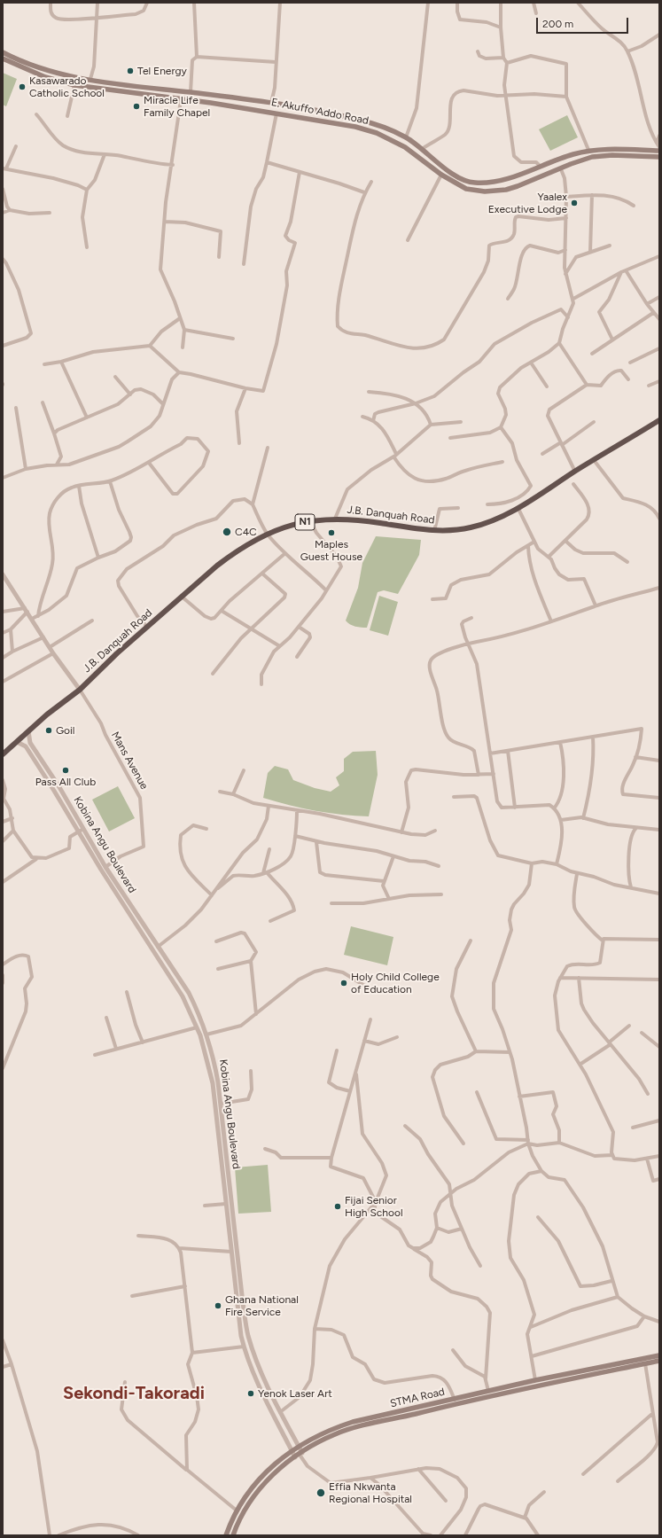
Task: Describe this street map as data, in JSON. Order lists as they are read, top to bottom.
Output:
{
  "streets": {
    "highway": ["J.B. Danquah Road", "N1"],
    "main road": ["E. Akuffo Addo Road", "STMA Road"],
    "street": ["Mans Avenue", "Kobina Angu Boulevard"]
  },
  "crossings": [
    ["J.B. Danquah Road", "Mans Avenue"],
    ["J.B. Danquah Road", "Kobina Angu Boulevard"],
    ["Mans Avenue", "Kobina Angu Boulevard"],
    ["Kobina Angu Boulevard", "STMA Road"]
  ],
  "districts": ["Sekondi-Takoradi"],
  "places": [
    "Tel Energy",
    "Kasawarado Catholic School",
    "Miracle Life Family Chapel",
    "Yaalex Executive Lodge",
    "C4C",
    "Maples Guest House",
    "Goil",
    "Pass All Club",
    "Holy Child College of Education",
    "Fijai Senior High School",
    "Ghana National Fire Service",
    "Yenok Laser Art",
    "Effia Nkwanta Regional Hospital"
  ],
  "scale_bar": "200 m"
}
